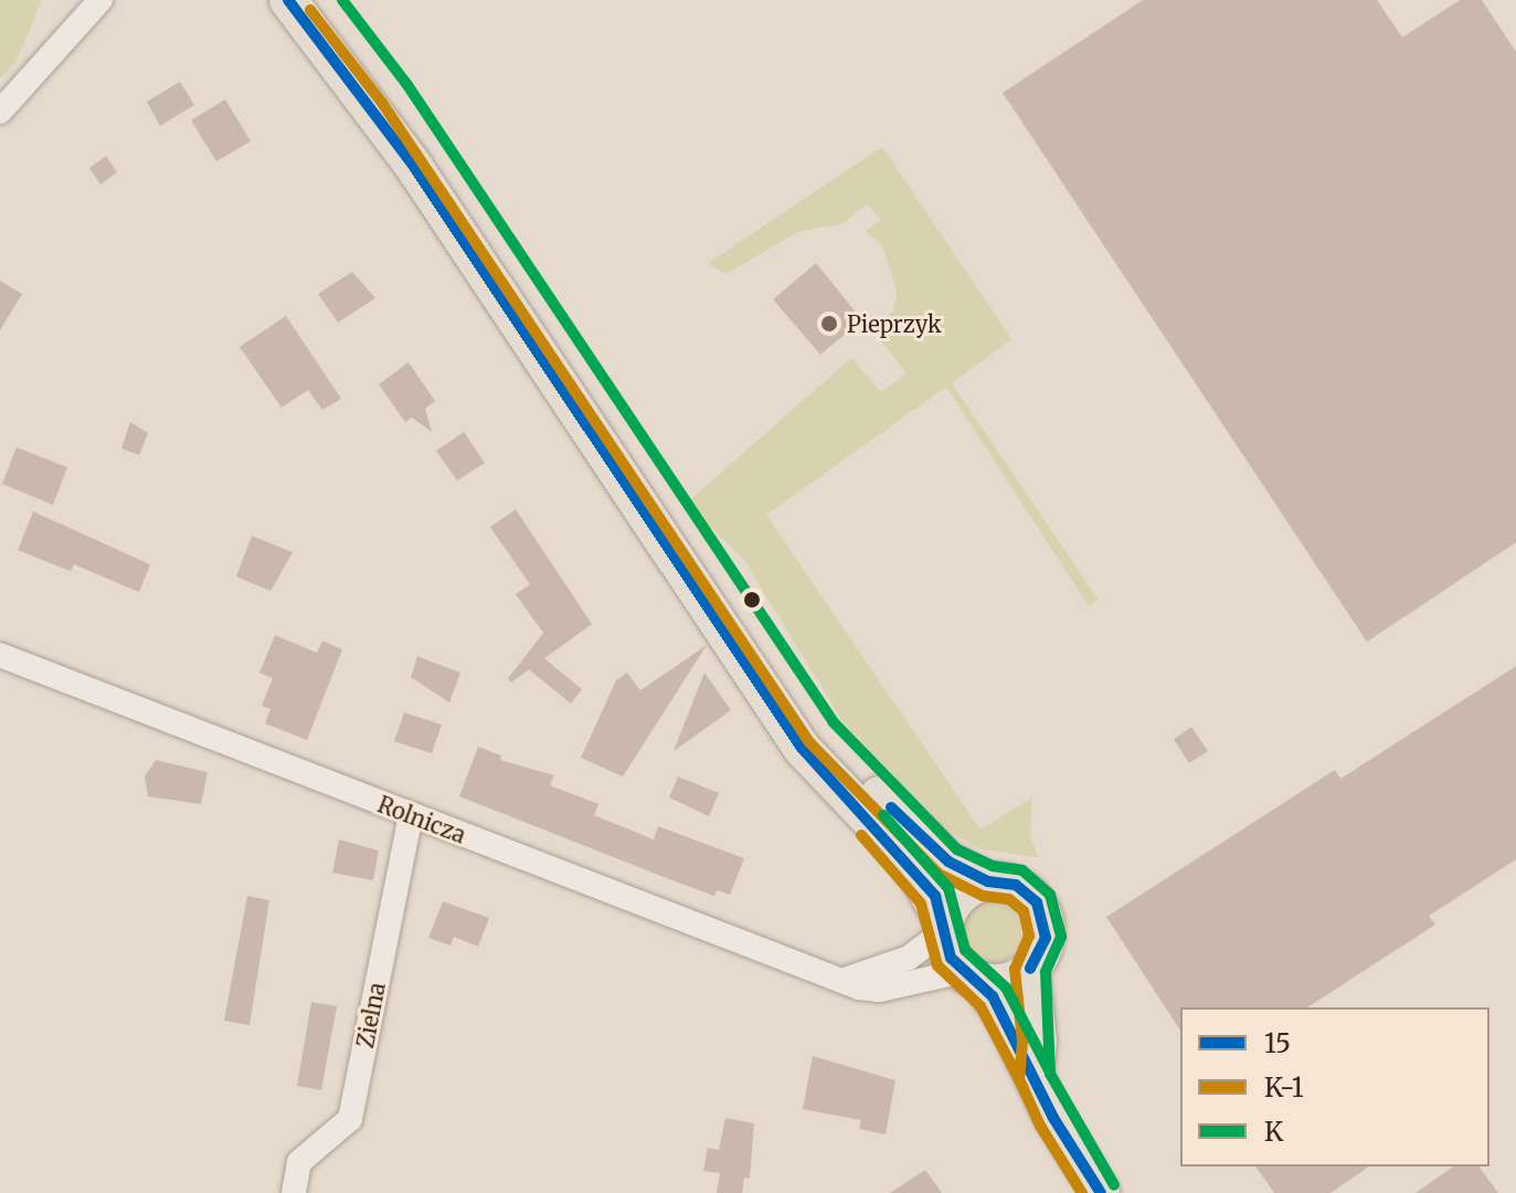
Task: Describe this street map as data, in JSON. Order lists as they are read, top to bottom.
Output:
{
  "streets": {
    "street": ["Rolnicza", "Zielna"]
  },
  "crossings": [
    ["Rolnicza", "Zielna"]
  ],
  "places": ["Pieprzyk"],
  "lines": ["transit line 15", "transit line K", "transit line K-1"],
  "legend": ["15", "K-1", "K"]
}
